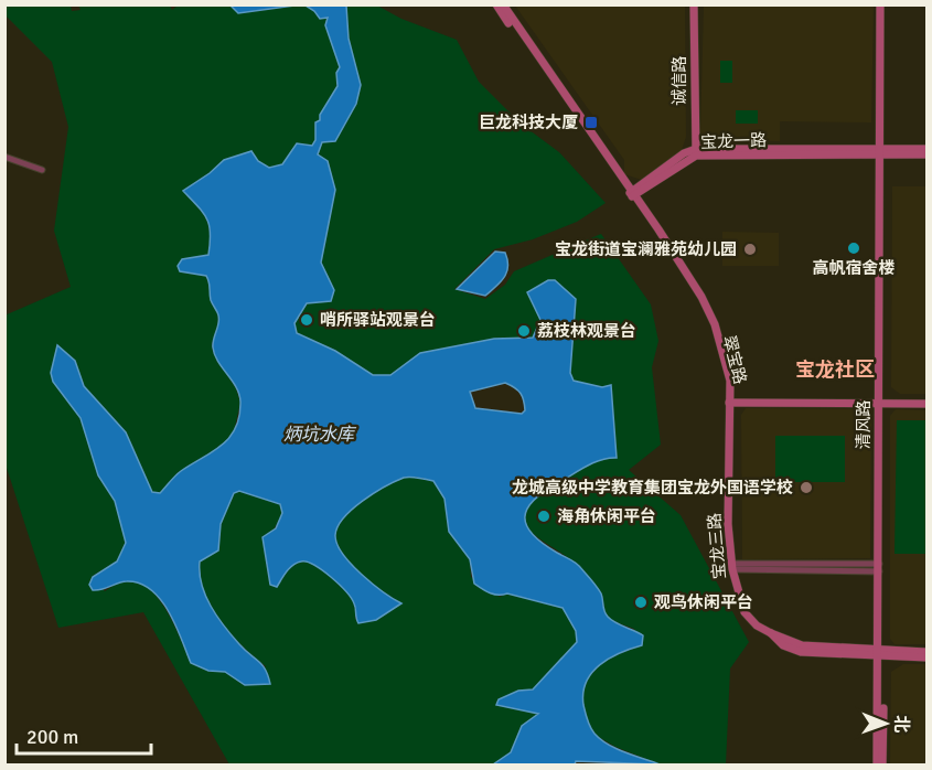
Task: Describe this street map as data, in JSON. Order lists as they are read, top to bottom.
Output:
{
  "streets": {
    "street": [
      "诚信路",
      "宝龙一路",
      "翠宝路",
      "清风路",
      "宝龙三路"
    ]
  },
  "crossings": [
    ["诚信路", "宝龙一路"],
    ["宝龙一路", "翠宝路"],
    ["宝龙一路", "清风路"],
    ["翠宝路", "宝龙三路"],
    ["清风路", "宝龙三路"]
  ],
  "districts": ["宝龙社区"],
  "water": ["炳坑水库"],
  "places": {
    "transit": ["巨龙科技大厦"],
    "other": [
      "高帆宿舍楼",
      "宝龙街道宝澜雅苑幼儿园",
      "哨所驿站观景台",
      "荔枝林观景台",
      "龙城高级中学教育集团宝龙外国语学校",
      "海角休闲平台",
      "观鸟休闲平台"
    ]
  },
  "scale_bar": "200 m",
  "north": "right"
}
